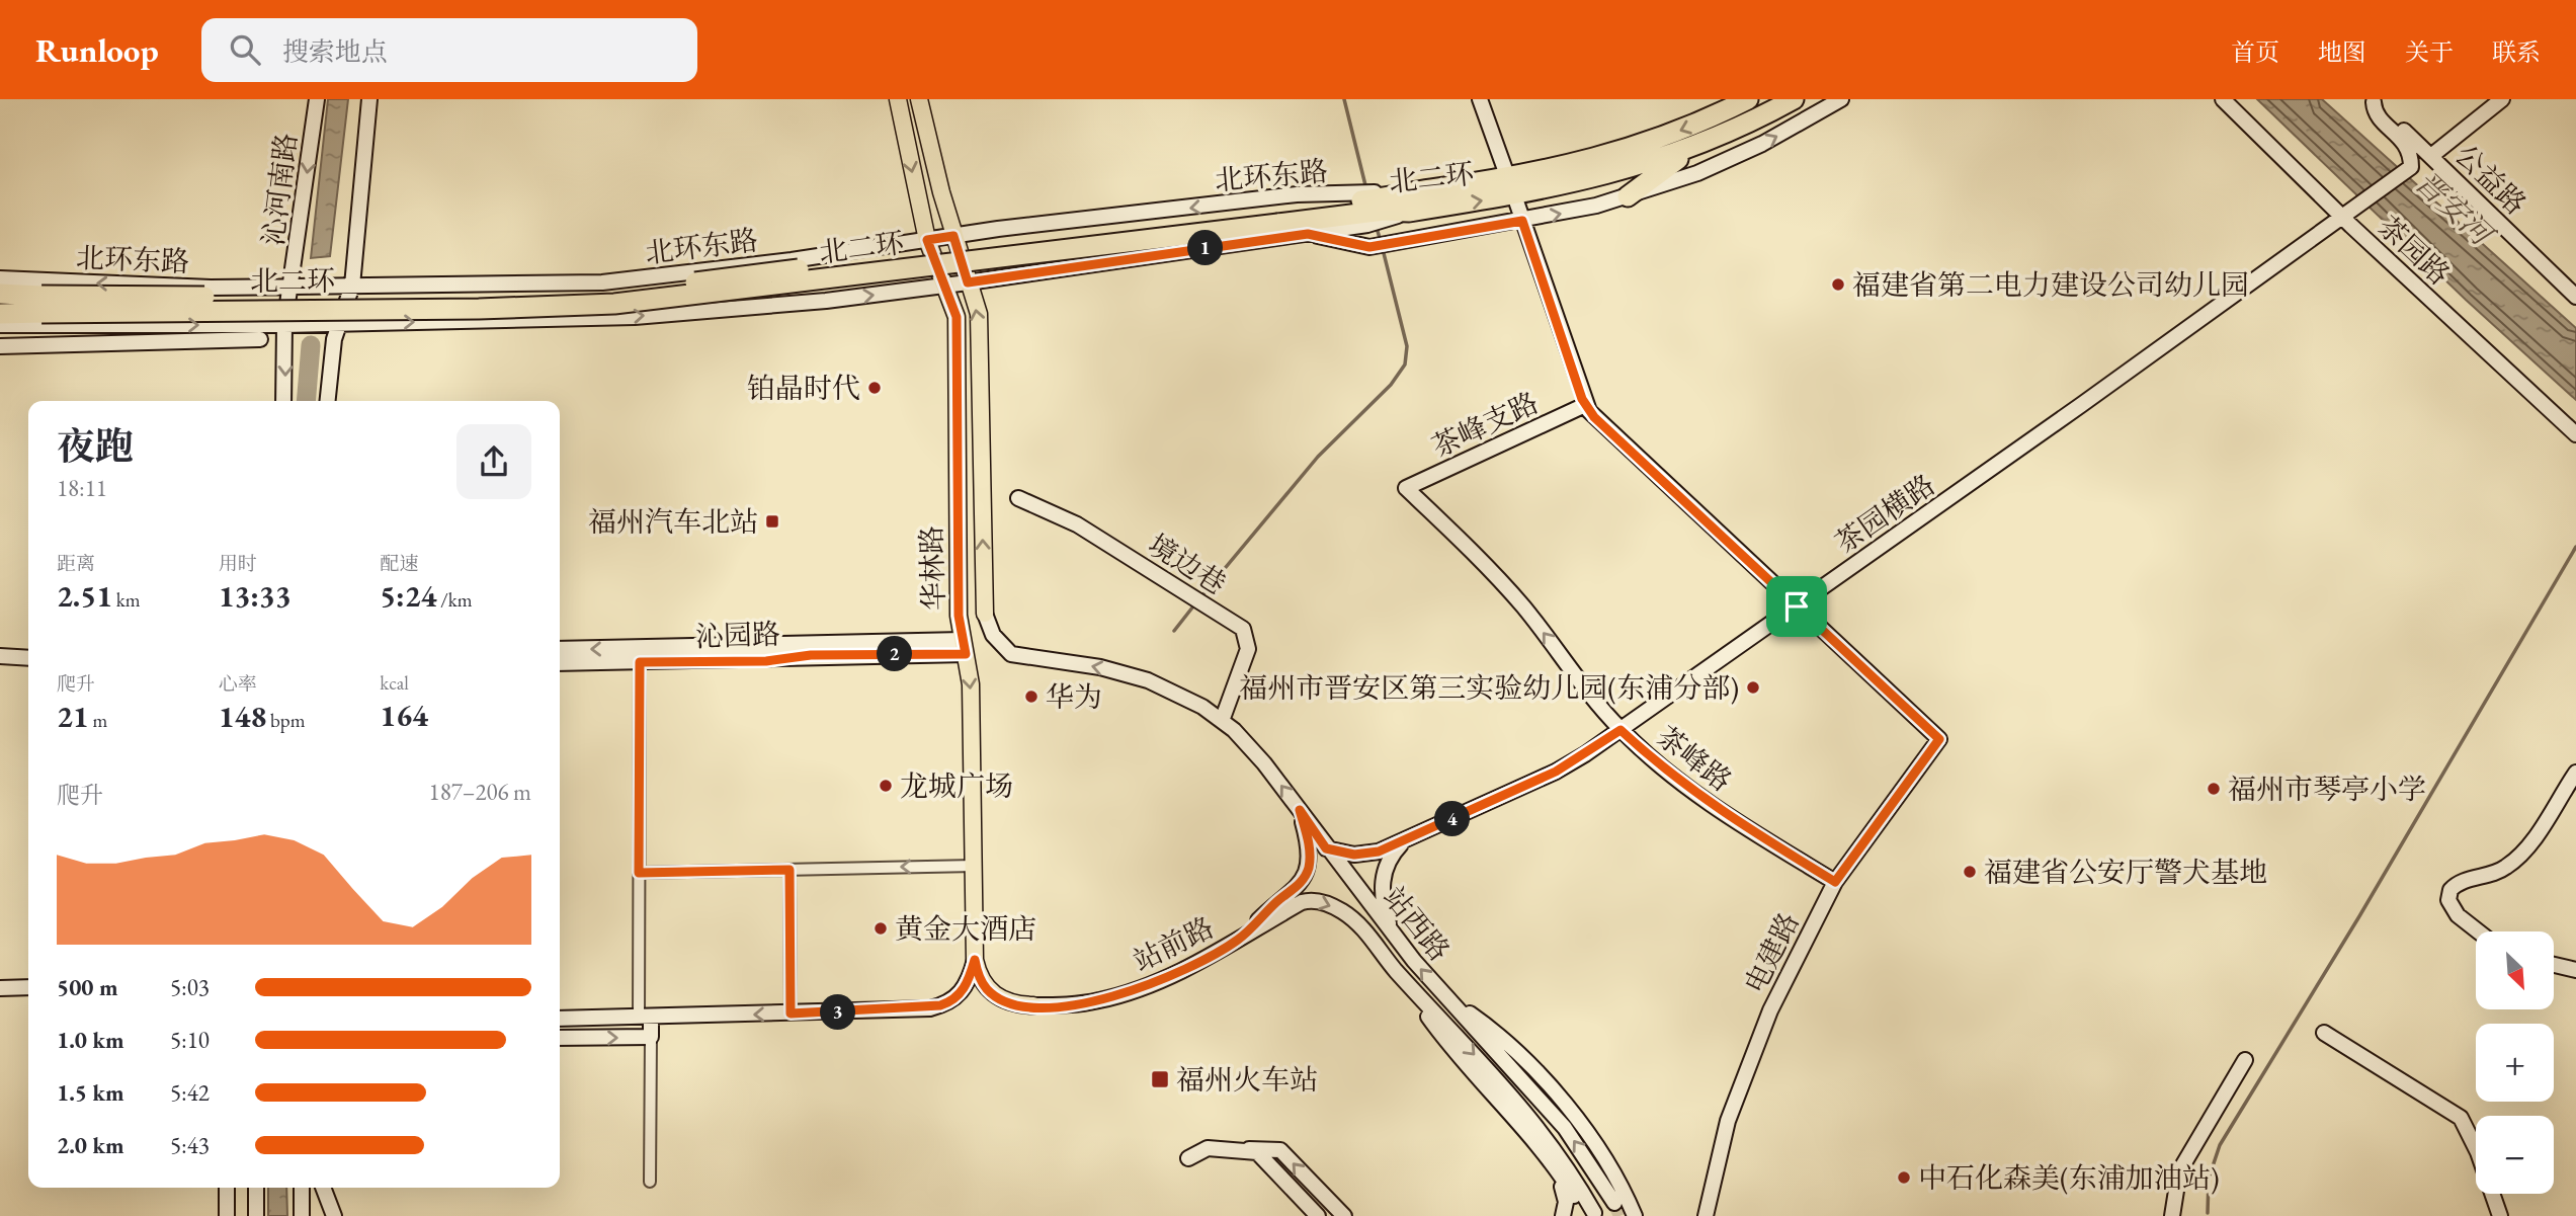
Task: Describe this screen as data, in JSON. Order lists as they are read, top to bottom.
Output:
{
  "streets": {
    "highway": ["北二环"],
    "main road": [
      "北环东路",
      "公益路",
      "沁河南路",
      "茶园路",
      "茶峰支路",
      "茶园横路",
      "境边巷",
      "华林路",
      "茶峰路",
      "站西路",
      "站前路",
      "电建路"
    ]
  },
  "crossings": [
    ["北环东路", "北二环"],
    ["北环东路", "沁河南路"],
    ["北环东路", "华林路"],
    ["公益路", "茶园横路"],
    ["茶园路", "茶园横路"],
    ["茶峰支路", "茶峰路"],
    ["茶园横路", "茶峰路"],
    ["茶园横路", "站西路"],
    ["茶园横路", "电建路"],
    ["境边巷", "站西路"],
    ["华林路", "站西路"],
    ["华林路", "站前路"],
    ["茶峰路", "电建路"],
    ["站西路", "站前路"]
  ],
  "one_way": ["茶峰路"],
  "water": ["晋安河"],
  "places": {
    "other": [
      "福建省第二电力建设公司幼儿园",
      "铂晶时代",
      "福州市晋安区第三实验幼儿园(东浦分部)",
      "华为",
      "龙城广场",
      "福州市琴亭小学",
      "福建省公安厅警犬基地",
      "黄金大酒店",
      "中石化森美(东浦加油站)"
    ],
    "transit": ["福州汽车北站", "福州火车站"]
  },
  "north": "bottom right",
  "page": {
    "header": "Runloop",
    "search": "搜索地点",
    "nav": [
      "首页",
      "地图",
      "关于",
      "联系"
    ],
    "pins": [
      "1",
      "2",
      "4",
      "3"
    ],
    "heading": ["夜跑", "18:11"],
    "stats": [
      ["距离", "2.51 km"],
      ["用时", "13:33"],
      ["配速", "5:24 /km"],
      ["爬升", "21 m"],
      ["心率", "148 bpm"],
      ["kcal", "164"]
    ],
    "chart": ["爬升", "187–206 m"],
    "map_buttons": ["+", "−"],
    "list": [
      {
        "name": "500 m",
        "note": "5:03"
      },
      {
        "name": "1.0 km",
        "note": "5:10"
      },
      {
        "name": "1.5 km",
        "note": "5:42"
      },
      {
        "name": "2.0 km",
        "note": "5:43"
      }
    ]
  }
}
